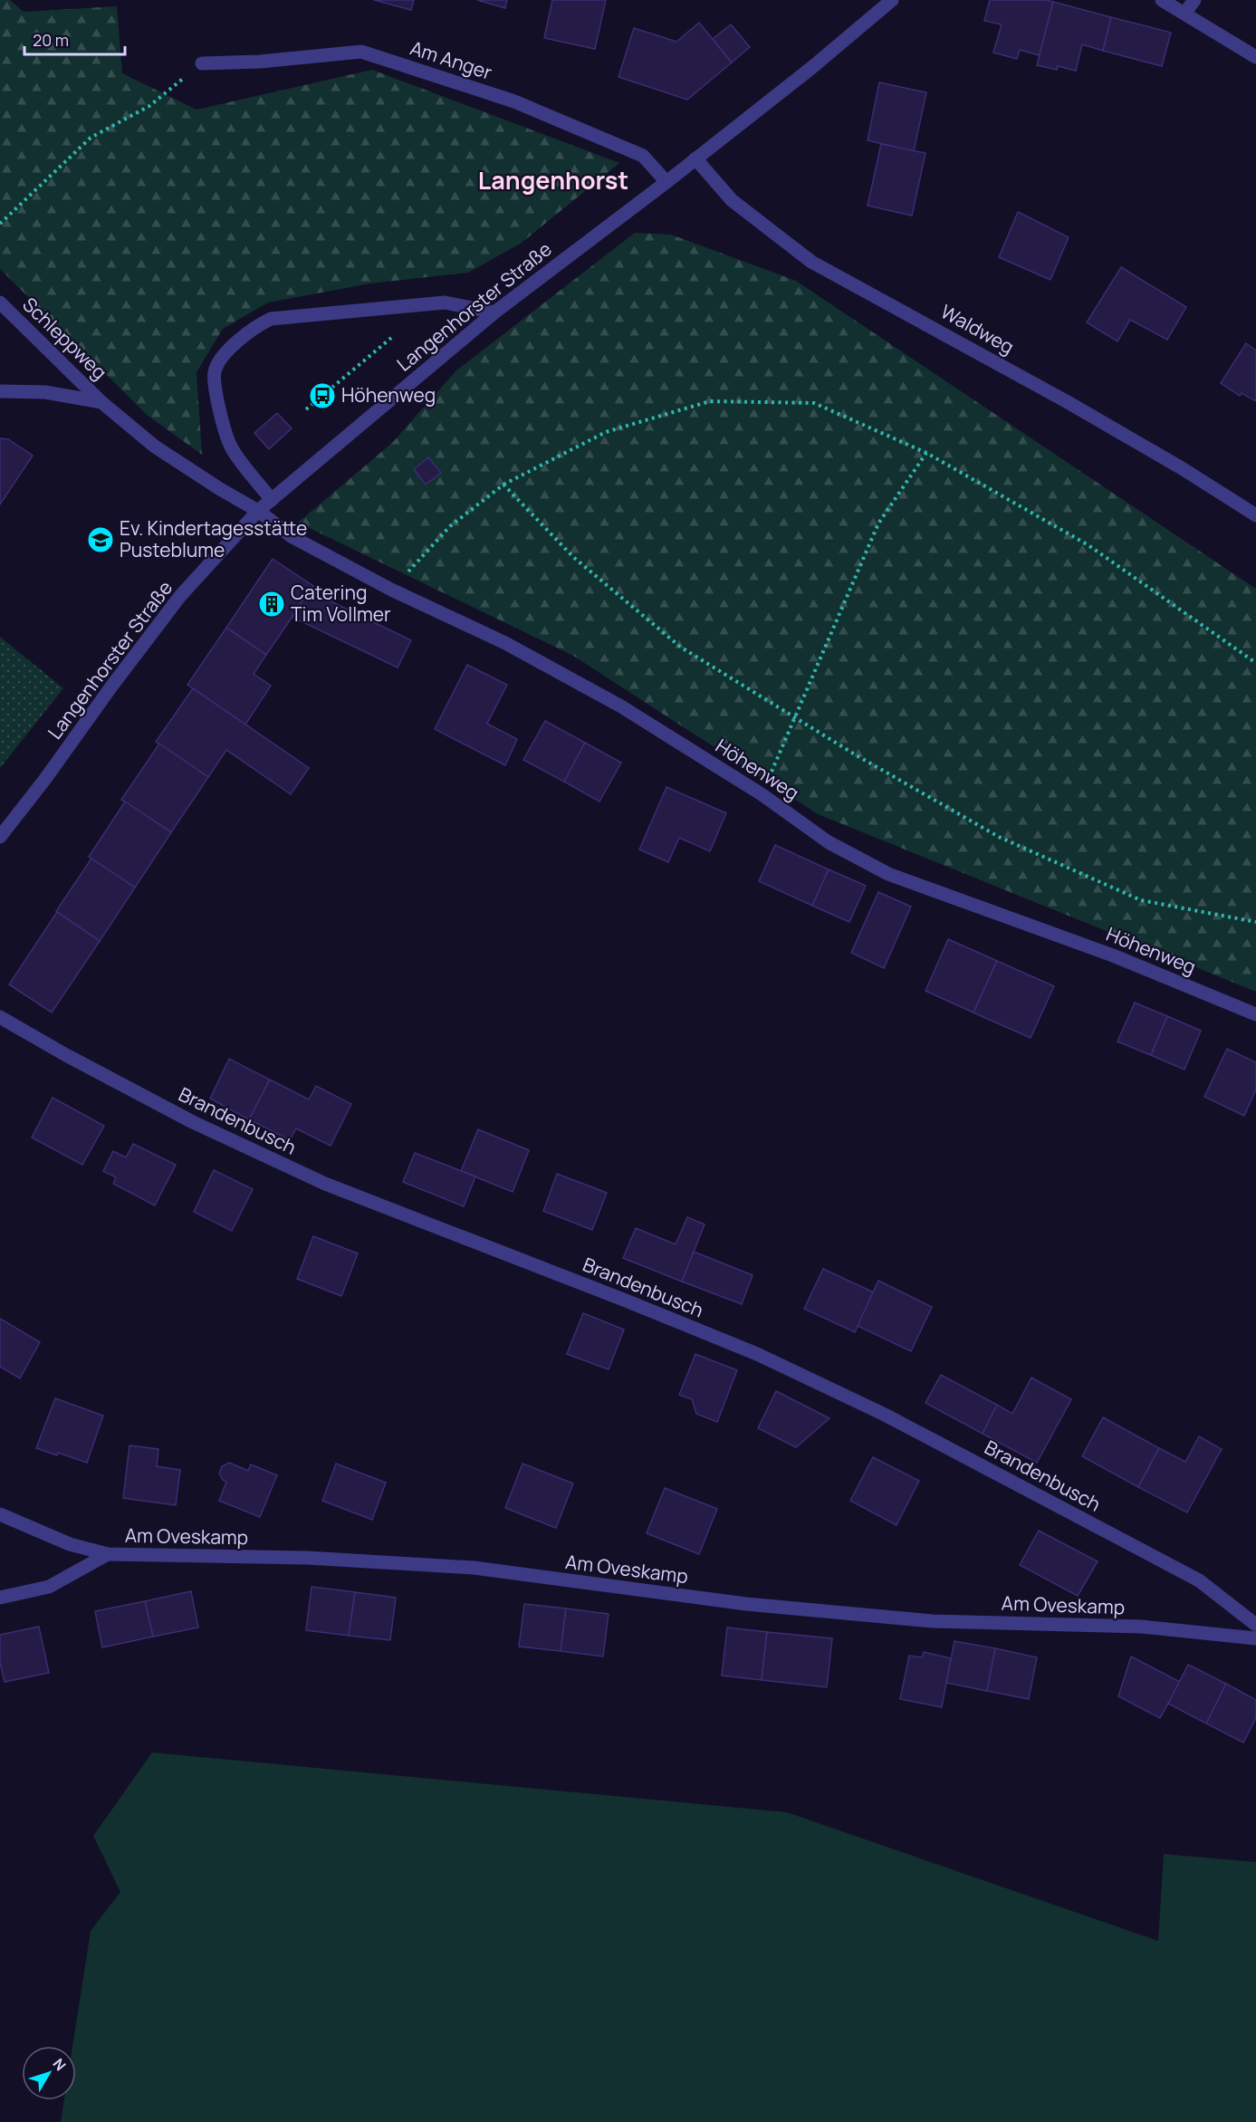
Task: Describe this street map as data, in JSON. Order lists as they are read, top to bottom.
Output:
{
  "streets": {
    "street": [
      "Am Anger",
      "Langenhorster Straße",
      "Waldweg",
      "Schleppweg",
      "Höhenweg",
      "Brandenbusch",
      "Am Oveskamp"
    ]
  },
  "crossings": [
    ["Am Anger", "Langenhorster Straße"],
    ["Langenhorster Straße", "Waldweg"],
    ["Langenhorster Straße", "Schleppweg"],
    ["Langenhorster Straße", "Höhenweg"],
    ["Schleppweg", "Höhenweg"]
  ],
  "districts": ["Langenhorst"],
  "places": {
    "bus stop": ["Höhenweg"],
    "school or university": ["Ev. Kindertagesstätte Pusteblume"],
    "building": ["Catering Tim Vollmer"]
  },
  "scale_bar": "20 m",
  "north": "top right"
}
